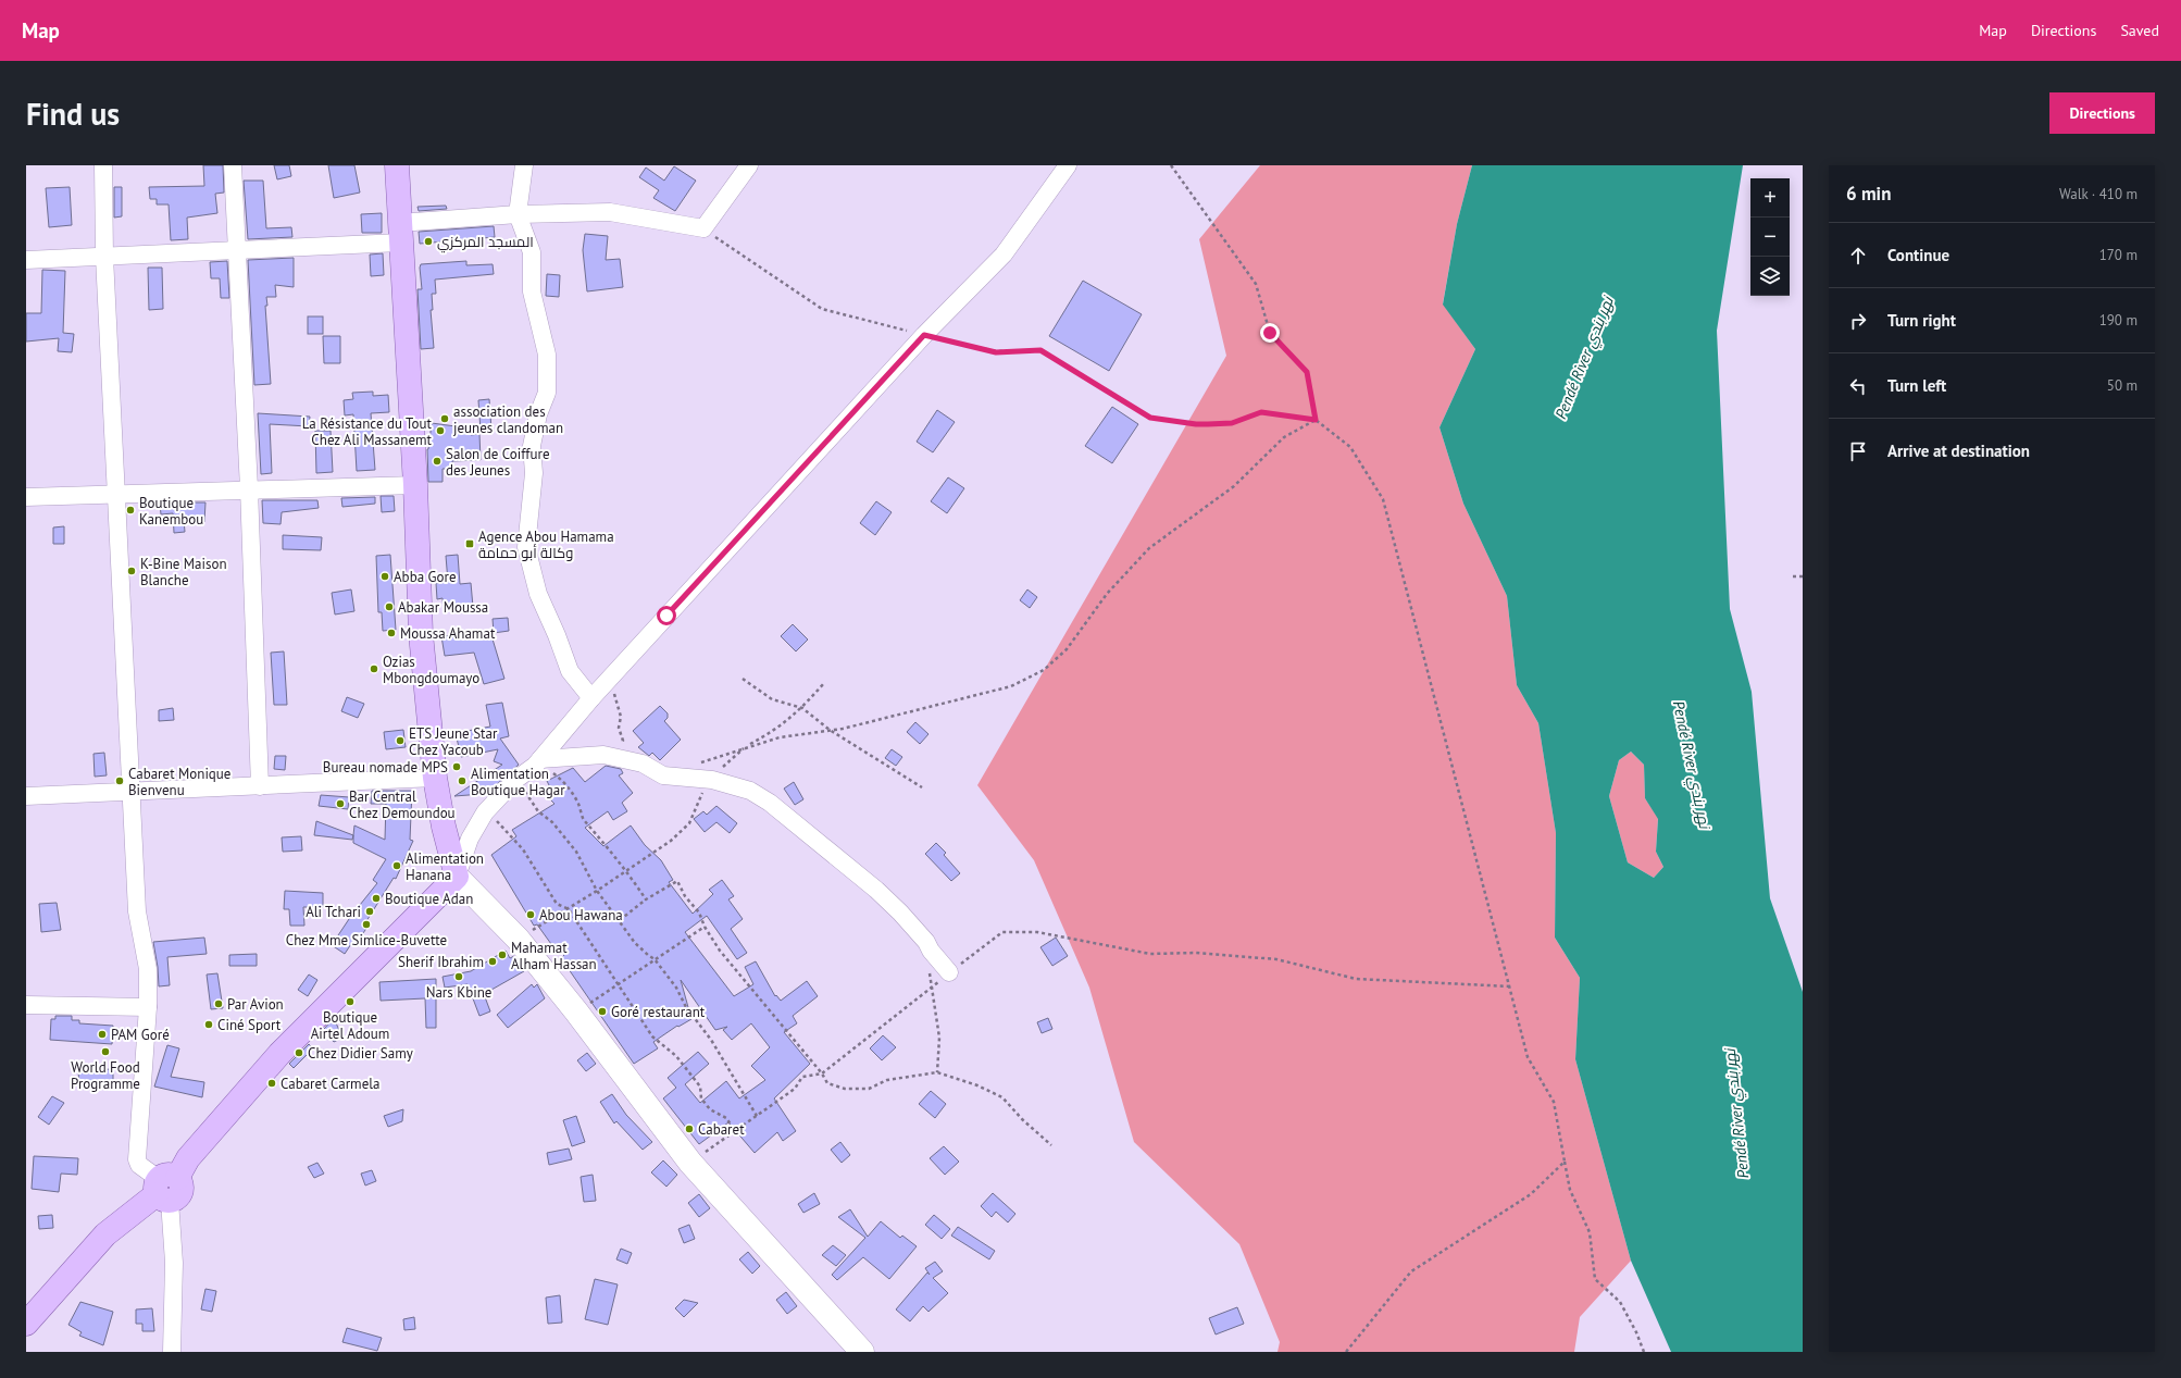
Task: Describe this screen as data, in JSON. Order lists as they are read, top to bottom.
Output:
{
  "water": ["Pendé River نهر بندي"],
  "places": {
    "other": [
      "المسجد المركزي",
      "association des jeunes clandoman",
      "La Résistance du Tout Chez Ali Massanemt",
      "Salon de Coiffure des Jeunes",
      "Boutique Kanembou",
      "K-Bine Maison Blanche",
      "Abba Gore",
      "Abakar Moussa",
      "Moussa Ahamat",
      "Ozias Mbongdoumayo",
      "ETS Jeune Star Chez Yacoub",
      "Bureau nomade MPS",
      "Cabaret Monique Bienvenu",
      "Alimentation Boutique Hagar",
      "Bar Central Chez Demoundou",
      "Alimentation Hanana",
      "Boutique Adan",
      "Ali Tchari",
      "Abou Hawana",
      "Chez Mme Simlice-Buvette",
      "Mahamat Alham Hassan",
      "Sherif Ibrahim",
      "Nars Kbine",
      "Boutique Airtel Adoum",
      "Par Avion",
      "Goré restaurant",
      "Ciné Sport",
      "PAM Goré",
      "World Food Programme",
      "Chez Didier Samy",
      "Cabaret Carmela",
      "Cabaret"
    ],
    "transit": ["Agence Abou Hamama وكالة أبو حمامة"]
  },
  "page": {
    "header": "Map",
    "nav": ["Map", "Directions", "Saved"],
    "buttons": "Directions",
    "title": "Find us",
    "heading": ["6 min", "Walk · 410 m"],
    "map_buttons": ["+", "−"],
    "list": [
      ["Continue", "170 m"],
      ["Turn right", "190 m"],
      ["Turn left", "50 m"],
      "Arrive at destination"
    ]
  }
}
